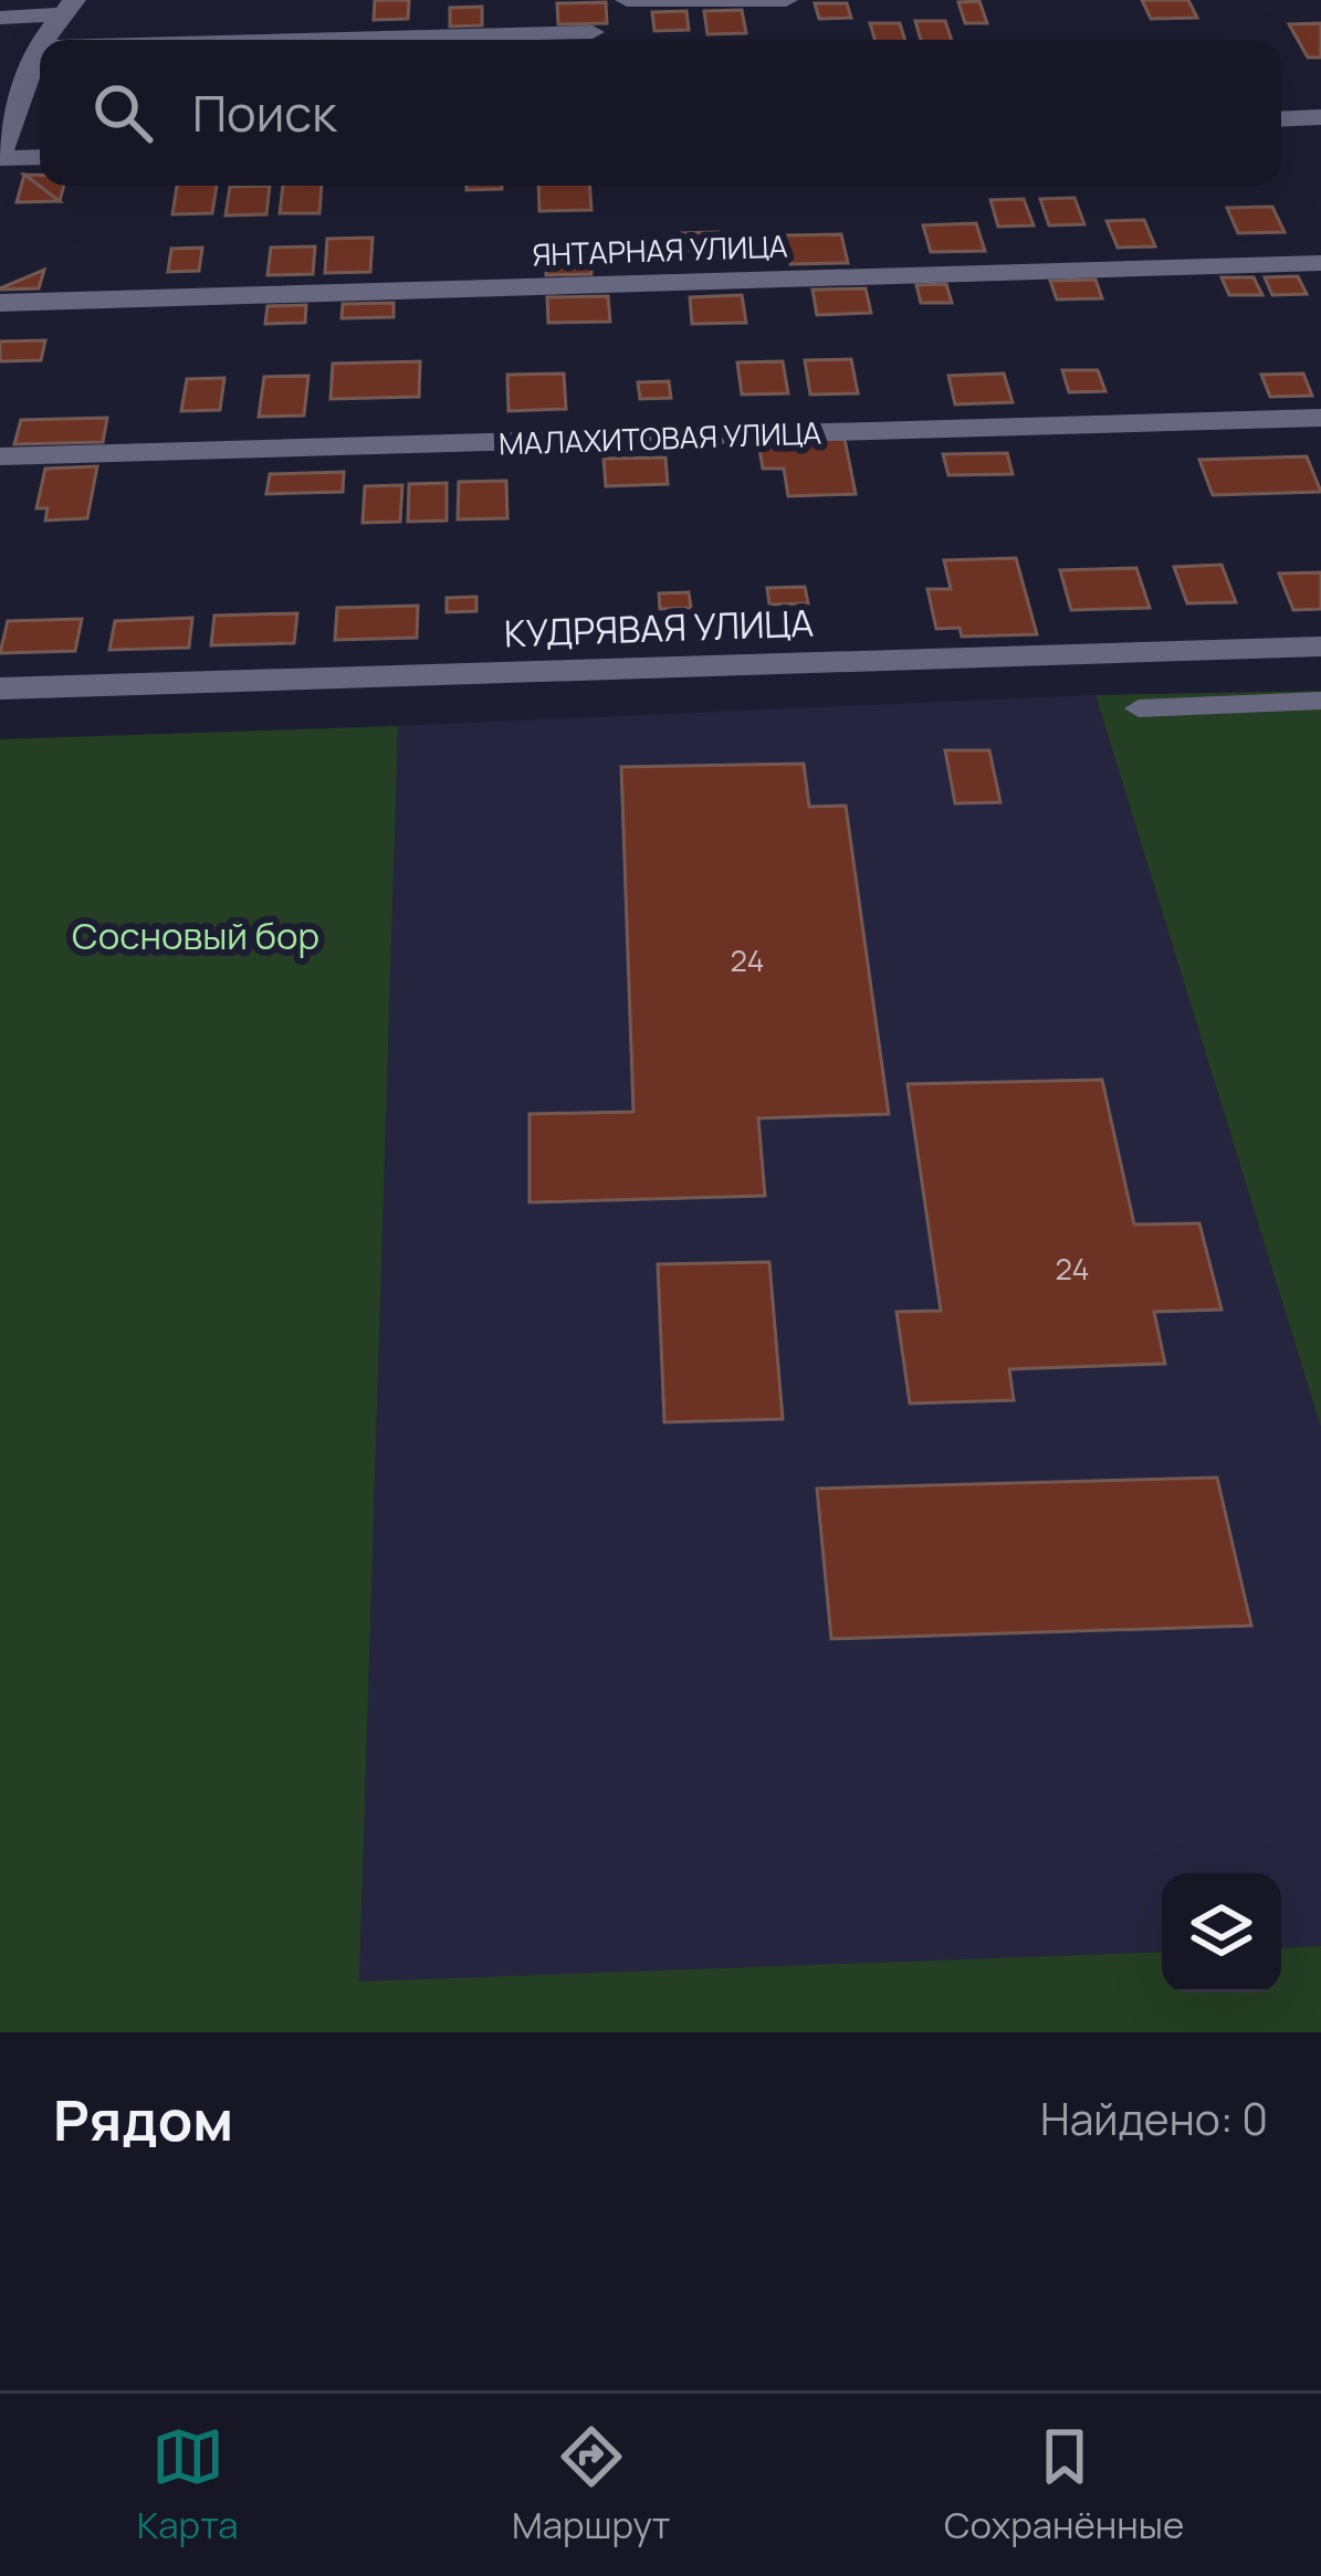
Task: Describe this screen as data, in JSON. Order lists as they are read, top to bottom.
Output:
{
  "streets": {
    "street": ["ЯНТАРНАЯ УЛИЦА", "МАЛАХИТОВАЯ УЛИЦА", "КУДРЯВАЯ УЛИЦА"]
  },
  "parks": ["Сосновый бор"],
  "house_numbers": ["24", "24"],
  "page": {
    "search": "Поиск",
    "heading": ["Рядом", "Найдено: 0"],
    "nav": ["Карта", "Маршрут", "Сохранённые"]
  }
}
